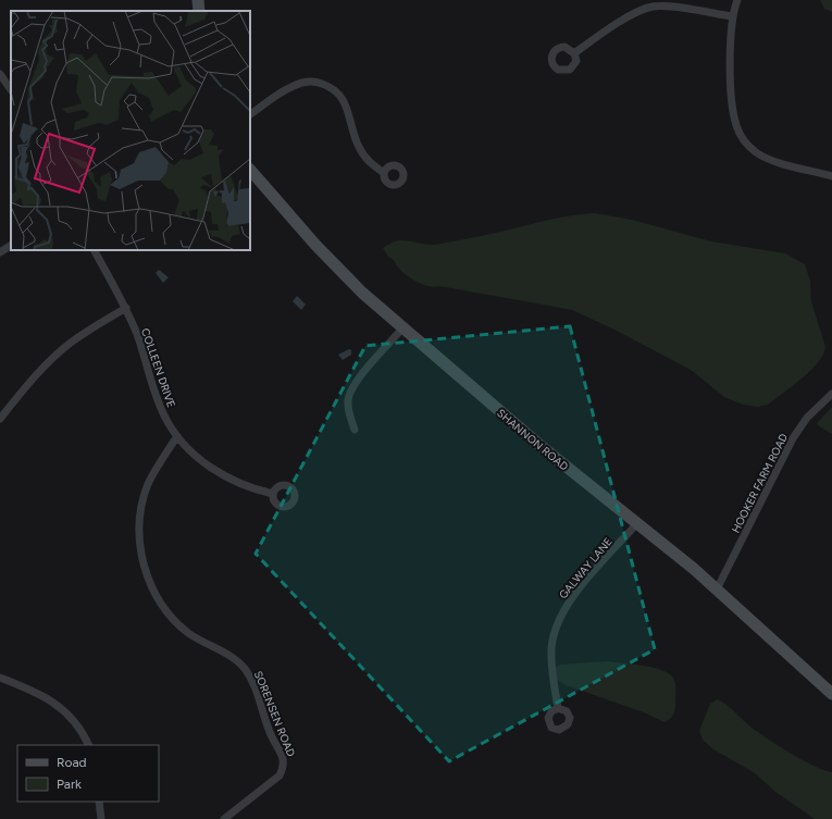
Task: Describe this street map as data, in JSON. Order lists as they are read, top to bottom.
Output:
{
  "streets": {
    "street": [
      "COLLEEN DRIVE",
      "SHANNON ROAD",
      "HOOKER FARM ROAD",
      "GALWAY LANE",
      "SORENSEN ROAD"
    ]
  },
  "crossings": [
    ["COLLEEN DRIVE", "SORENSEN ROAD"],
    ["SHANNON ROAD", "HOOKER FARM ROAD"],
    ["SHANNON ROAD", "GALWAY LANE"]
  ],
  "legend": ["Road", "Park"]
}
